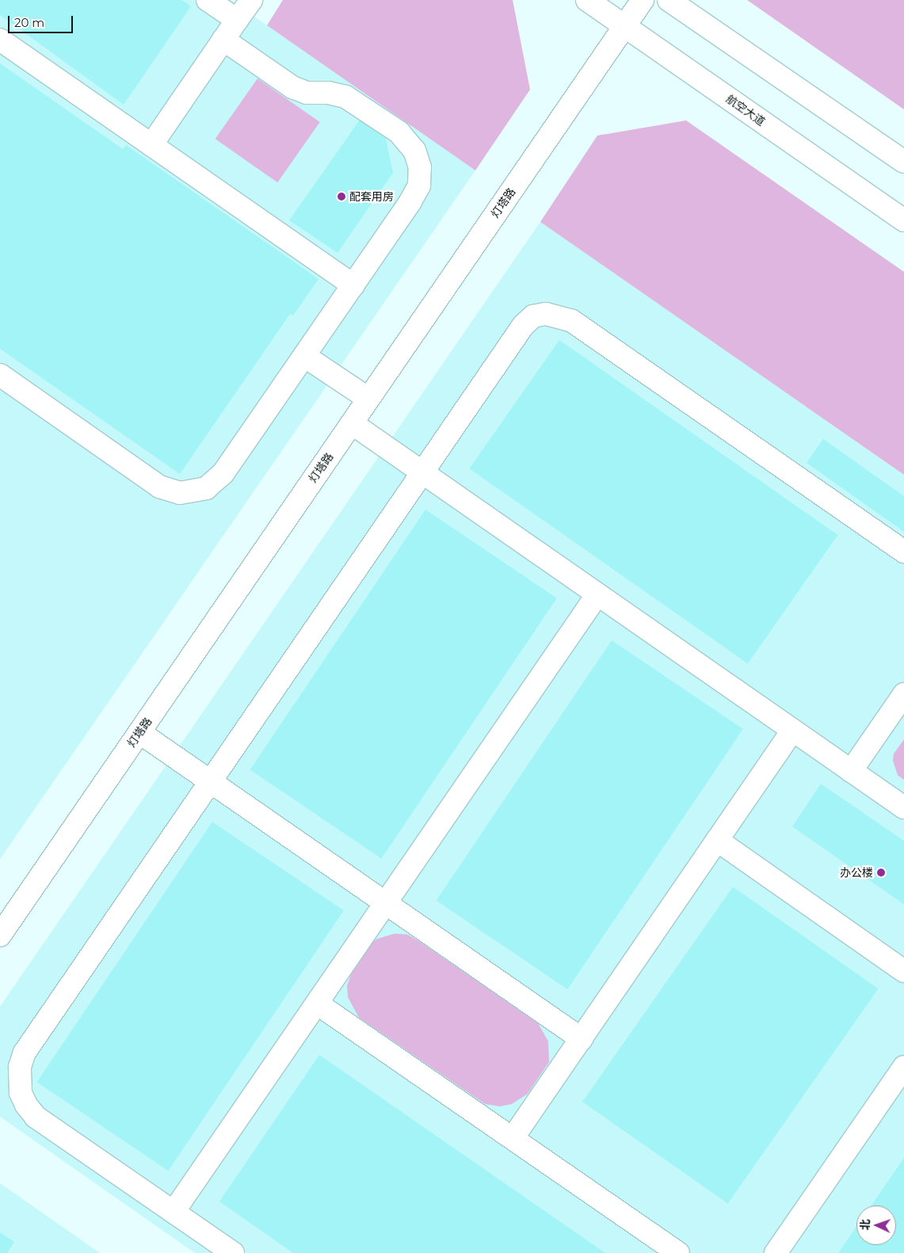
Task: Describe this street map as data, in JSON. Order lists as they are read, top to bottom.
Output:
{
  "streets": {
    "main road": ["航空大道", "灯塔路"]
  },
  "crossings": [
    ["航空大道", "灯塔路"]
  ],
  "places": ["配套用房", "办公楼"],
  "scale_bar": "20 m",
  "north": "left"
}
